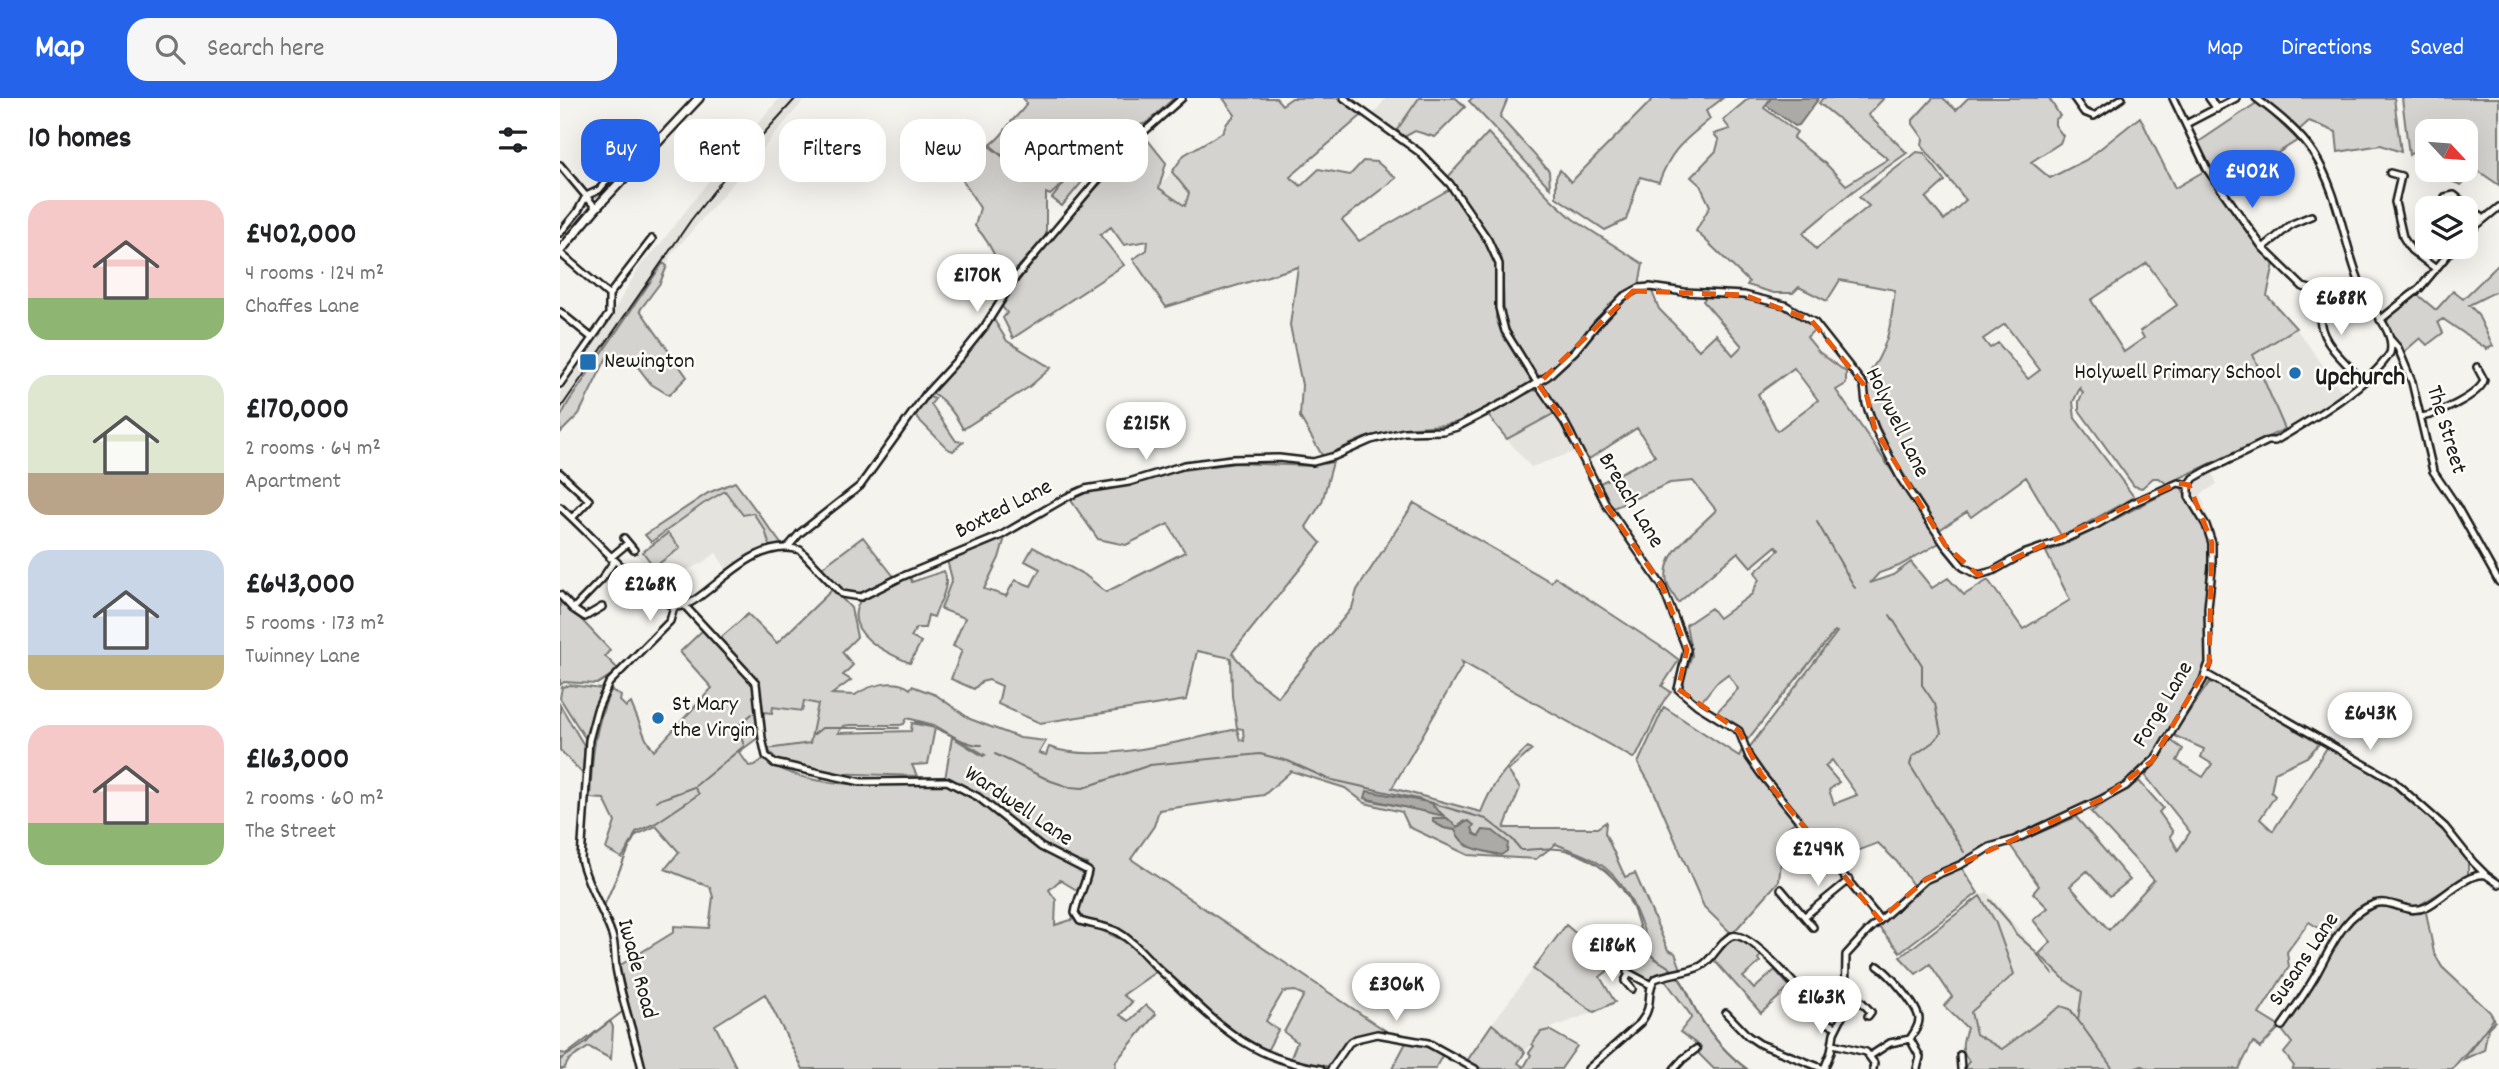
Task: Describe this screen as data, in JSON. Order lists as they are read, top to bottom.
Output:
{
  "streets": {
    "street": [
      "Holywell Lane",
      "The Street",
      "Breach Lane",
      "Boxted Lane",
      "Forge Lane",
      "Wardwell Lane",
      "Susans Lane",
      "Iwade Road"
    ]
  },
  "crossings": [
    ["Holywell Lane", "Breach Lane"],
    ["Holywell Lane", "Boxted Lane"],
    ["Holywell Lane", "Forge Lane"],
    ["Breach Lane", "Boxted Lane"],
    ["Breach Lane", "Forge Lane"]
  ],
  "districts": ["Upchurch"],
  "places": {
    "transit": ["Newington"],
    "other": ["Holywell Primary School", "St Mary the Virgin"]
  },
  "north": "bottom right",
  "page": {
    "header": "Map",
    "search": "Search here",
    "nav": ["Map", "Directions", "Saved"],
    "heading": "10 homes",
    "chip": [
      "Buy",
      "Rent",
      "Filters",
      "New",
      "Apartment"
    ],
    "price": [
      "£402K",
      "£170K",
      "£688K",
      "£215K",
      "£268K",
      "£643K",
      "£249K",
      "£186K",
      "£306K",
      "£163K"
    ],
    "list": [
      {
        "name": "£402,000",
        "note": "4 rooms · 124 m² · Chaffes Lane"
      },
      {
        "name": "£170,000",
        "note": "2 rooms · 64 m² · Apartment"
      },
      {
        "name": "£643,000",
        "note": "5 rooms · 173 m² · Twinney Lane"
      },
      {
        "name": "£163,000",
        "note": "2 rooms · 60 m² · The Street"
      }
    ]
  }
}
